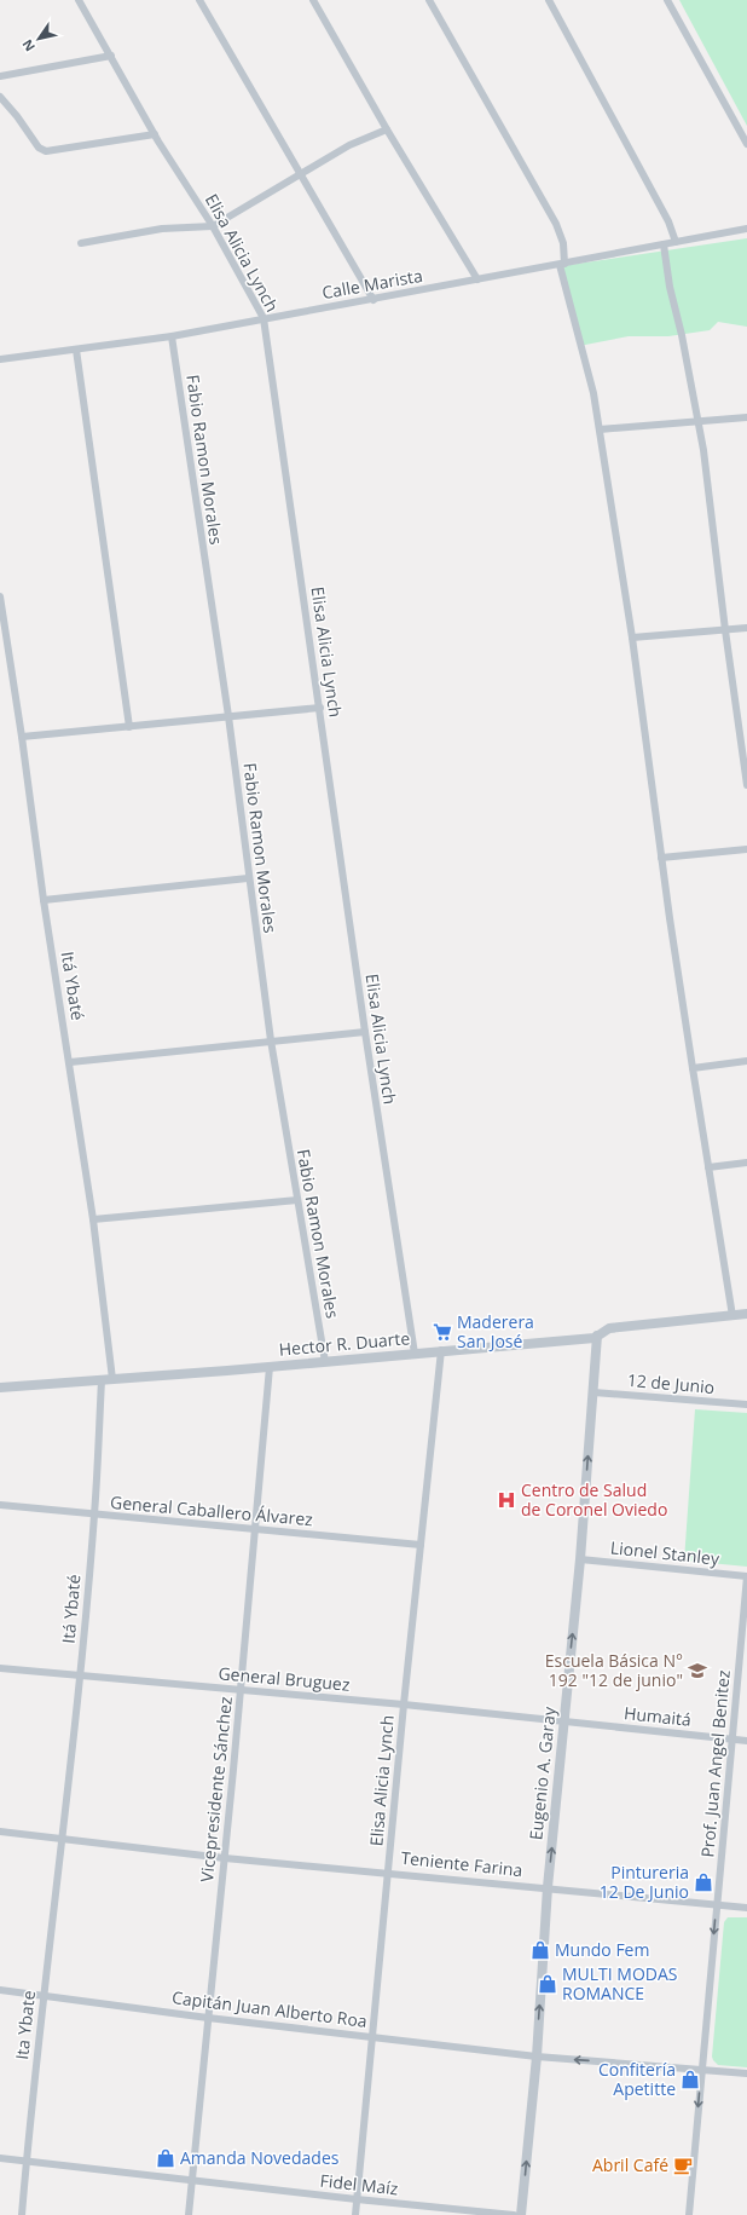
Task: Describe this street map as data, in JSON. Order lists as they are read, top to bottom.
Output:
{
  "streets": {
    "street": [
      "Elisa Alicia Lynch",
      "Calle Marista",
      "Fabio Ramon Morales",
      "Itá Ybaté",
      "Hector R. Duarte",
      "12 de Junio",
      "General Caballero Álvarez",
      "Lionel Stanley",
      "General Bruguez",
      "Humaitá",
      "Prof. Juan Angel Benitez",
      "Eugenio A. Garay",
      "Vicepresidente Sánchez",
      "Teniente Farina",
      "Capitán Juan Alberto Roa",
      "Ita Ybate",
      "Fidel Maíz"
    ]
  },
  "crossings": [
    ["Elisa Alicia Lynch", "Calle Marista"],
    ["Elisa Alicia Lynch", "Hector R. Duarte"],
    ["Elisa Alicia Lynch", "General Caballero Álvarez"],
    ["Elisa Alicia Lynch", "General Bruguez"],
    ["Elisa Alicia Lynch", "Teniente Farina"],
    ["Elisa Alicia Lynch", "Capitán Juan Alberto Roa"],
    ["Elisa Alicia Lynch", "Fidel Maíz"],
    ["Calle Marista", "Fabio Ramon Morales"],
    ["Fabio Ramon Morales", "Hector R. Duarte"],
    ["Itá Ybaté", "Hector R. Duarte"],
    ["Itá Ybaté", "General Caballero Álvarez"],
    ["Itá Ybaté", "General Bruguez"],
    ["Itá Ybaté", "Teniente Farina"],
    ["Itá Ybaté", "Ita Ybate"],
    ["Hector R. Duarte", "Eugenio A. Garay"],
    ["Hector R. Duarte", "Vicepresidente Sánchez"],
    ["12 de Junio", "Eugenio A. Garay"],
    ["General Caballero Álvarez", "Vicepresidente Sánchez"],
    ["Lionel Stanley", "Prof. Juan Angel Benitez"],
    ["Lionel Stanley", "Eugenio A. Garay"],
    ["General Bruguez", "Humaitá"],
    ["General Bruguez", "Eugenio A. Garay"],
    ["General Bruguez", "Vicepresidente Sánchez"],
    ["Humaitá", "Prof. Juan Angel Benitez"],
    ["Humaitá", "Eugenio A. Garay"],
    ["Prof. Juan Angel Benitez", "Teniente Farina"],
    ["Prof. Juan Angel Benitez", "Capitán Juan Alberto Roa"],
    ["Eugenio A. Garay", "Teniente Farina"],
    ["Eugenio A. Garay", "Capitán Juan Alberto Roa"],
    ["Vicepresidente Sánchez", "Teniente Farina"],
    ["Vicepresidente Sánchez", "Capitán Juan Alberto Roa"],
    ["Vicepresidente Sánchez", "Fidel Maíz"],
    ["Teniente Farina", "Ita Ybate"],
    ["Capitán Juan Alberto Roa", "Ita Ybate"],
    ["Ita Ybate", "Fidel Maíz"]
  ],
  "one_way": ["Prof. Juan Angel Benitez", "Eugenio A. Garay"],
  "places": {
    "supermarket": ["Maderera San José"],
    "hospital": ["Centro de Salud de Coronel Oviedo"],
    "school or university": ["Escuela Básica N° 192 \"12 de junio\""],
    "shop": [
      "Pintureria 12 De Junio",
      "Mundo Fem",
      "MULTI MODAS ROMANCE",
      "Confitería Apetitte",
      "Amanda Novedades"
    ],
    "cafe": ["Abril Café"]
  },
  "north": "bottom left"
}
